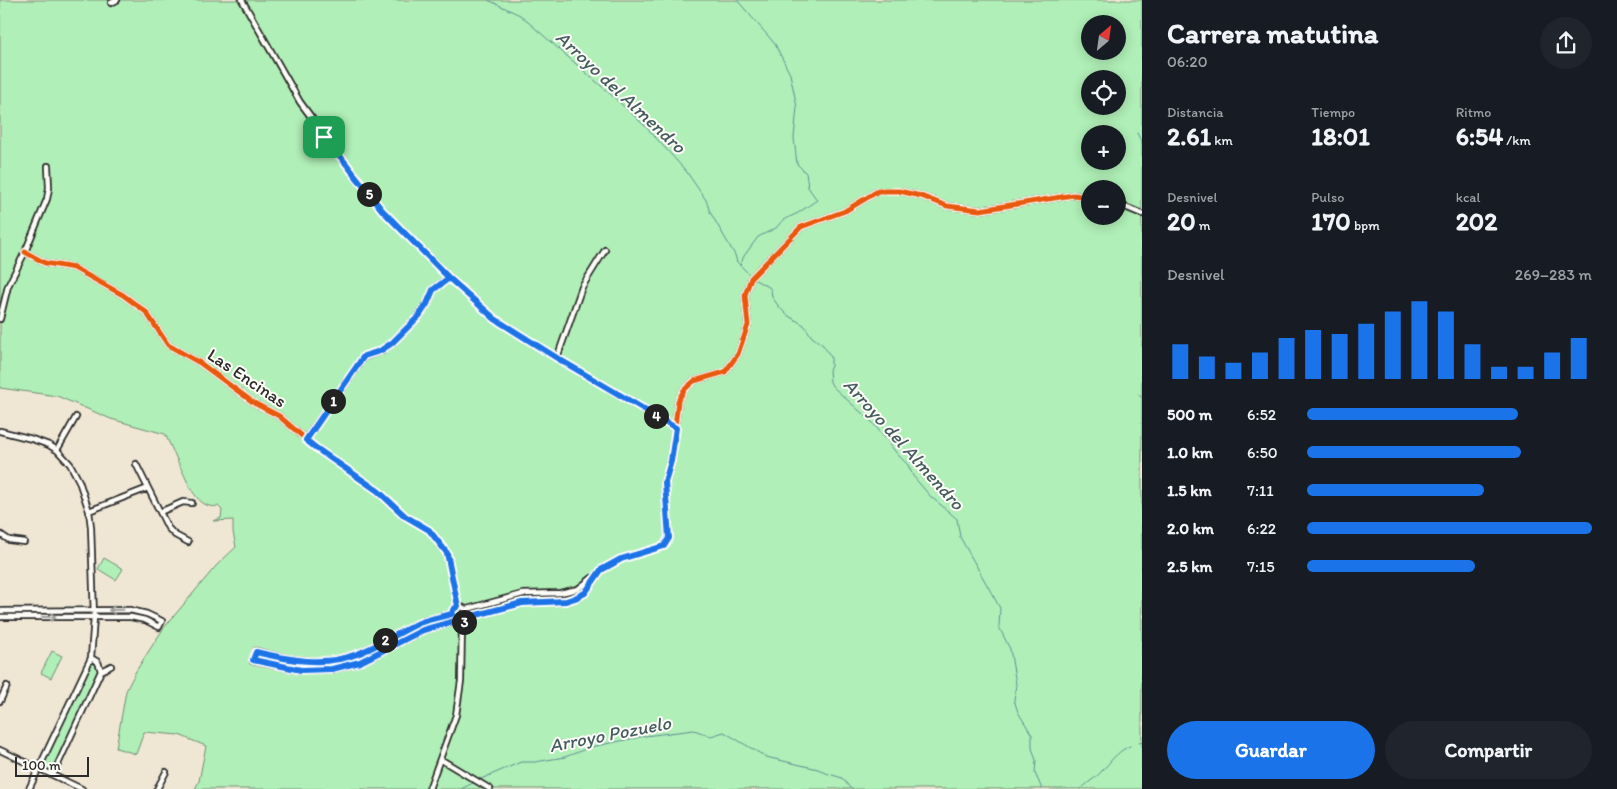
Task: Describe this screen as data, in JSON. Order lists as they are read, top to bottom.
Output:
{
  "streets": {
    "street": ["Las Encinas"]
  },
  "water": ["Arroyo del Almendro", "Arroyo Pozuelo"],
  "scale_bar": "100 m",
  "north": "top right",
  "page": {
    "heading": ["Carrera matutina", "06:20"],
    "map_buttons": ["+", "−"],
    "stats": [
      ["Distancia", "2.61 km"],
      ["Tiempo", "18:01"],
      ["Ritmo", "6:54 /km"],
      ["Desnivel", "20 m"],
      ["Pulso", "170 bpm"],
      ["kcal", "202"]
    ],
    "pins": [
      "5",
      "1",
      "4",
      "3",
      "2"
    ],
    "chart": ["Desnivel", "269–283 m"],
    "list": [
      {
        "name": "500 m",
        "note": "6:52"
      },
      {
        "name": "1.0 km",
        "note": "6:50"
      },
      {
        "name": "1.5 km",
        "note": "7:11"
      },
      {
        "name": "2.0 km",
        "note": "6:22"
      },
      {
        "name": "2.5 km",
        "note": "7:15"
      }
    ],
    "buttons": ["Guardar", "Compartir"],
    "scale": "100 m"
  }
}
